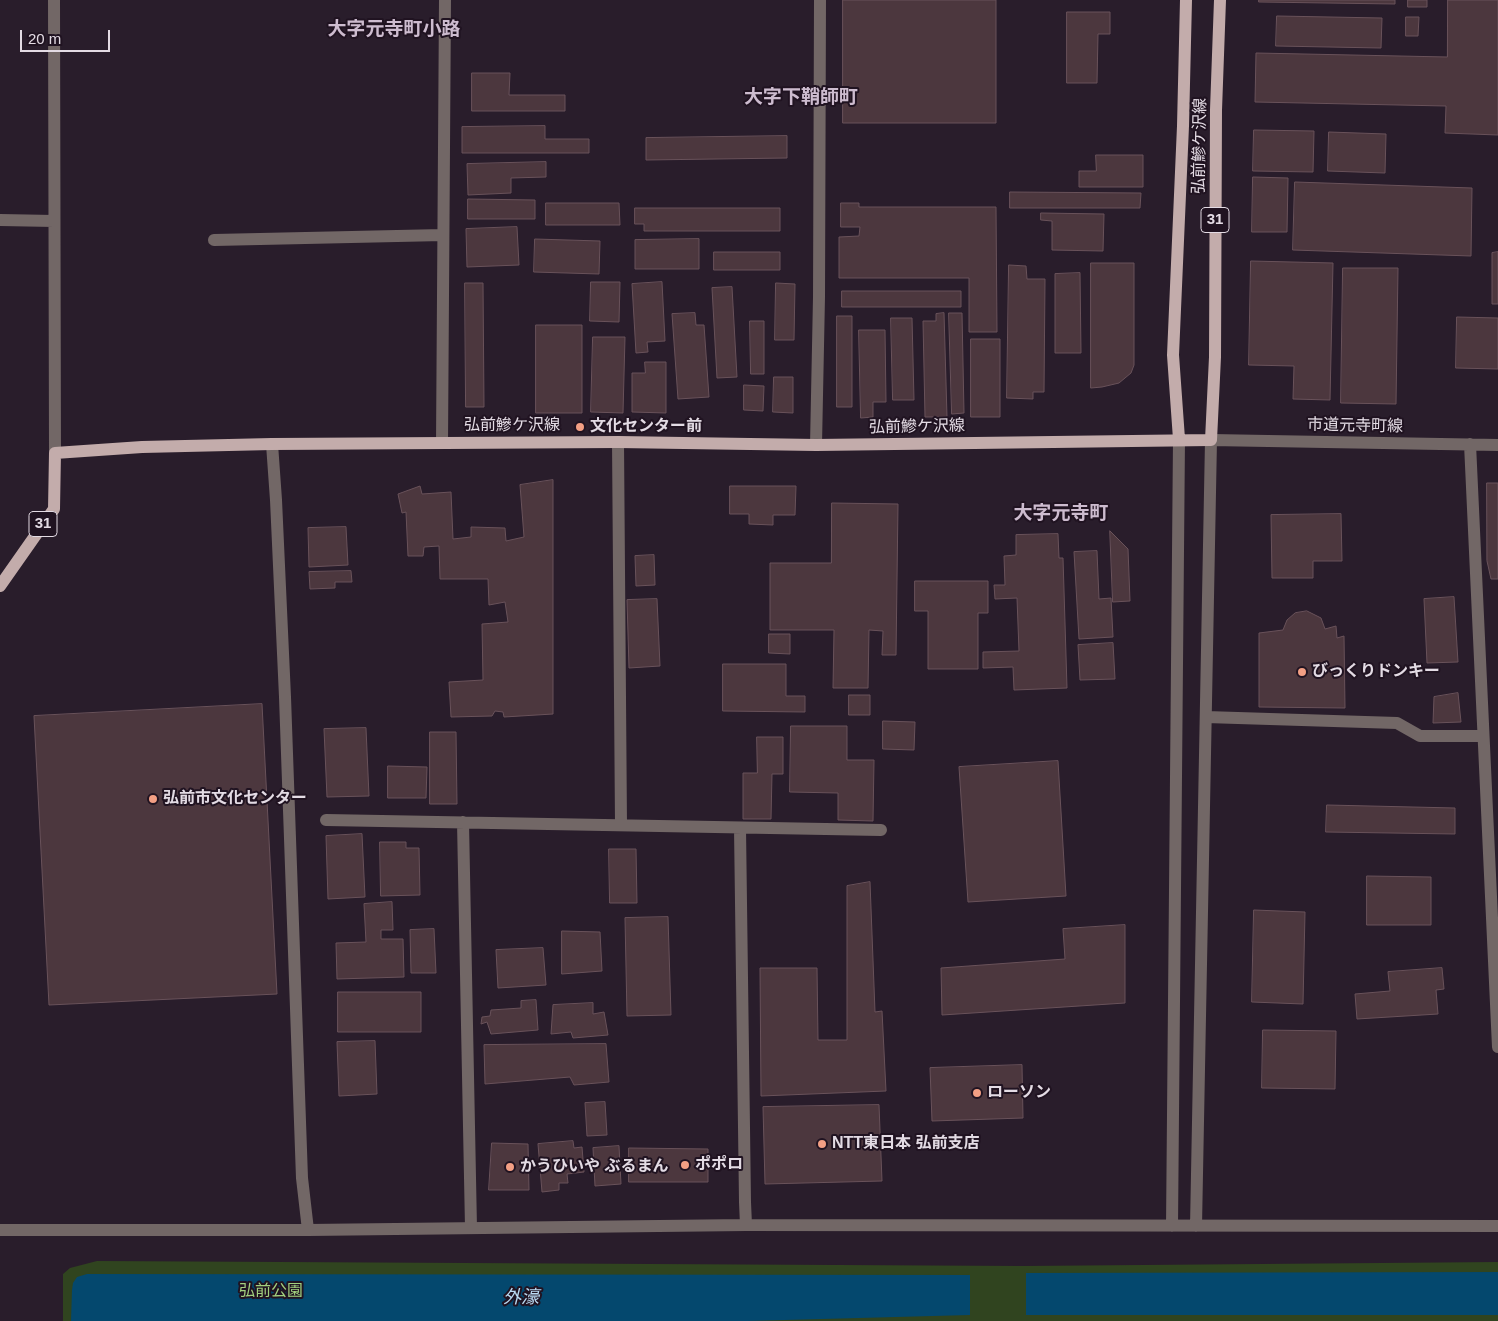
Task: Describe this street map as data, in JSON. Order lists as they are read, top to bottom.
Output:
{
  "streets": {
    "main road": ["弘前鰺ケ沢線", "31"],
    "street": ["市道元寺町線"]
  },
  "crossings": [
    ["弘前鰺ケ沢線", "31"],
    ["弘前鰺ケ沢線", "市道元寺町線"]
  ],
  "districts": ["大字元寺町小路", "大字下鞘師町", "大字元寺町"],
  "water": ["外濠"],
  "parks": ["弘前公園"],
  "places": [
    "文化センター前",
    "びっくりドンキー",
    "弘前市文化センター",
    "ローソン",
    "NTT東日本 弘前支店",
    "ポポロ",
    "かうひいや ぶるまん"
  ],
  "scale_bar": "20 m"
}
